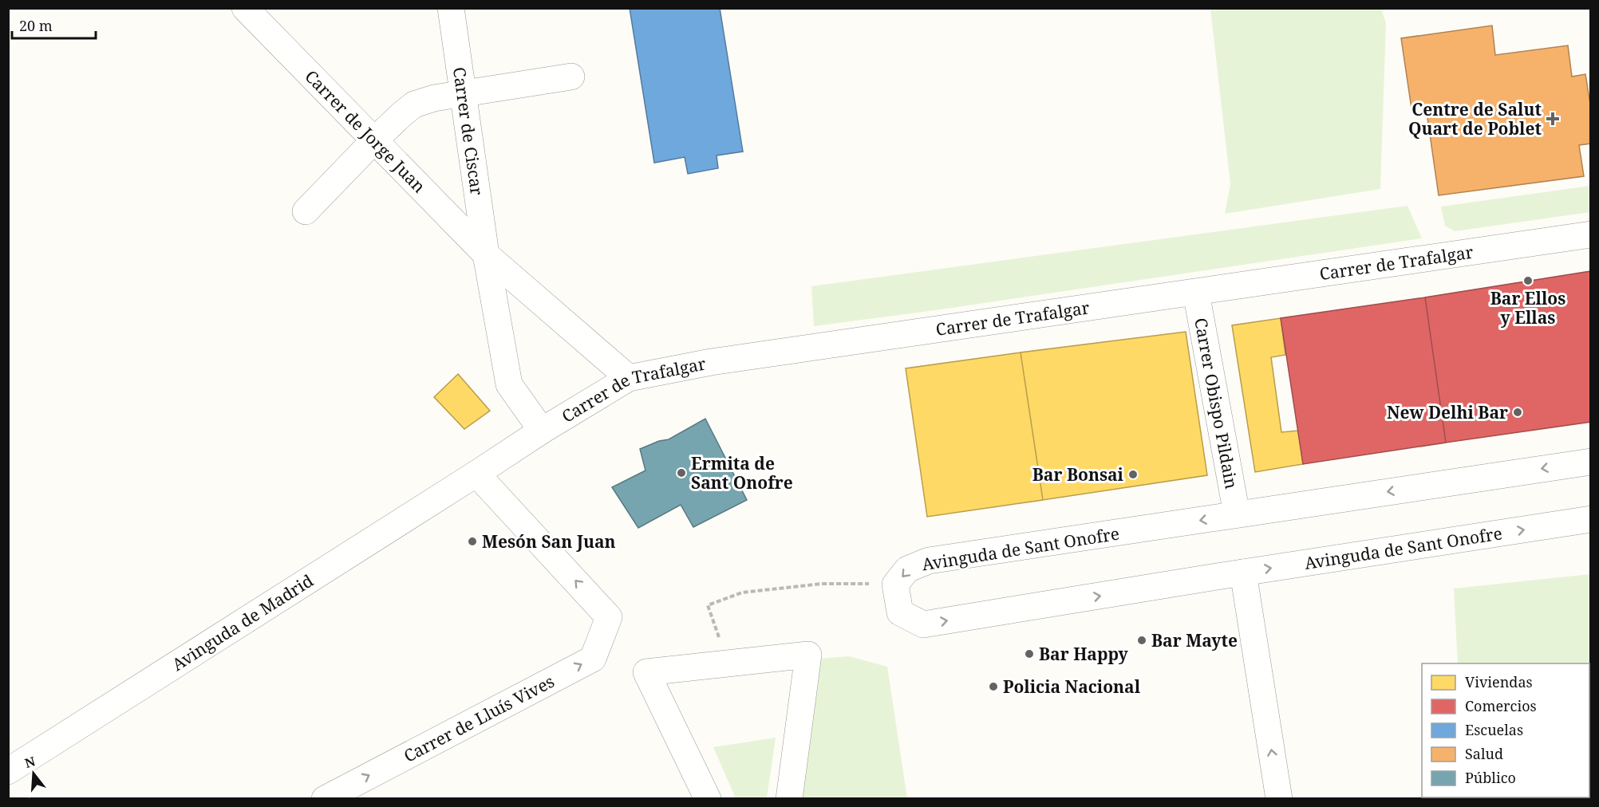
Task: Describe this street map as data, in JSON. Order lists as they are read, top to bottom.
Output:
{
  "streets": {
    "street": [
      "Carrer de Jorge Juan",
      "Carrer de Ciscar",
      "Carrer de Trafalgar",
      "Carrer Obispo Pildain",
      "Avinguda de Sant Onofre",
      "Avinguda de Madrid",
      "Carrer de Lluís Vives"
    ]
  },
  "crossings": [
    ["Carrer de Jorge Juan", "Carrer de Ciscar"],
    ["Carrer de Jorge Juan", "Carrer de Trafalgar"],
    ["Carrer de Ciscar", "Carrer de Trafalgar"],
    ["Carrer de Trafalgar", "Carrer Obispo Pildain"],
    ["Carrer de Trafalgar", "Avinguda de Madrid"],
    ["Carrer de Trafalgar", "Carrer de Lluís Vives"],
    ["Carrer Obispo Pildain", "Avinguda de Sant Onofre"],
    ["Avinguda de Madrid", "Carrer de Lluís Vives"]
  ],
  "places": {
    "health": ["Centre de Salut Quart de Poblet"],
    "other": [
      "Bar Ellos y Ellas",
      "New Delhi Bar",
      "Ermita de Sant Onofre",
      "Bar Bonsai",
      "Mesón San Juan",
      "Bar Mayte",
      "Bar Happy",
      "Policia Nacional"
    ]
  },
  "legend": [
    "Viviendas",
    "Comercios",
    "Escuelas",
    "Salud",
    "Público"
  ],
  "scale_bar": "20 m",
  "north": "top"
}
